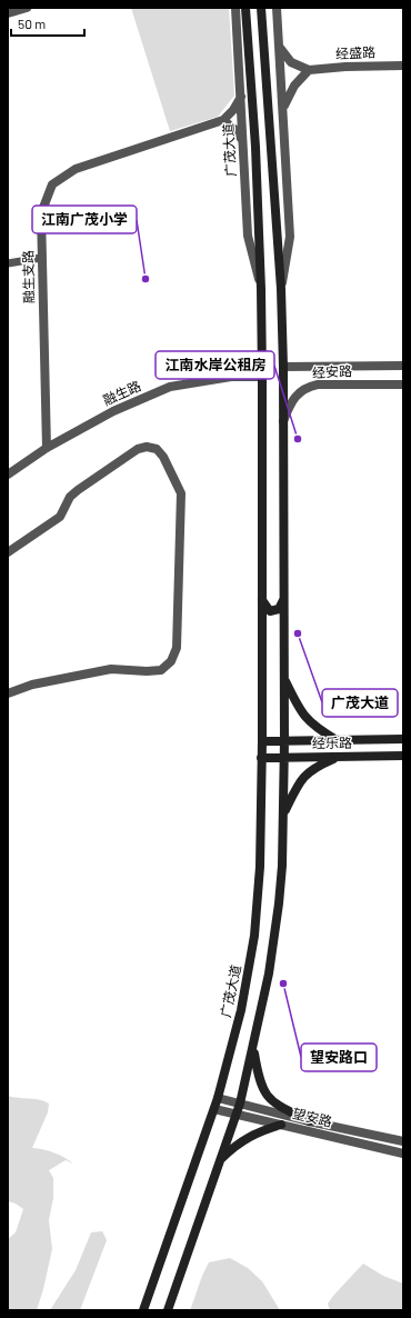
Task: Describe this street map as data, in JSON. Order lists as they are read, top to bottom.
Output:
{
  "streets": {
    "main road": ["广茂大道", "经乐路"],
    "street": [
      "经盛路",
      "融生支路",
      "经安路",
      "融生路",
      "望安路"
    ]
  },
  "crossings": [
    ["广茂大道", "融生路"],
    ["广茂大道", "经乐路"],
    ["广茂大道", "望安路"],
    ["融生支路", "融生路"]
  ],
  "places": [
    "江南广茂小学",
    "江南水岸公租房",
    "广茂大道",
    "望安路口"
  ],
  "scale_bar": "50 m"
}
